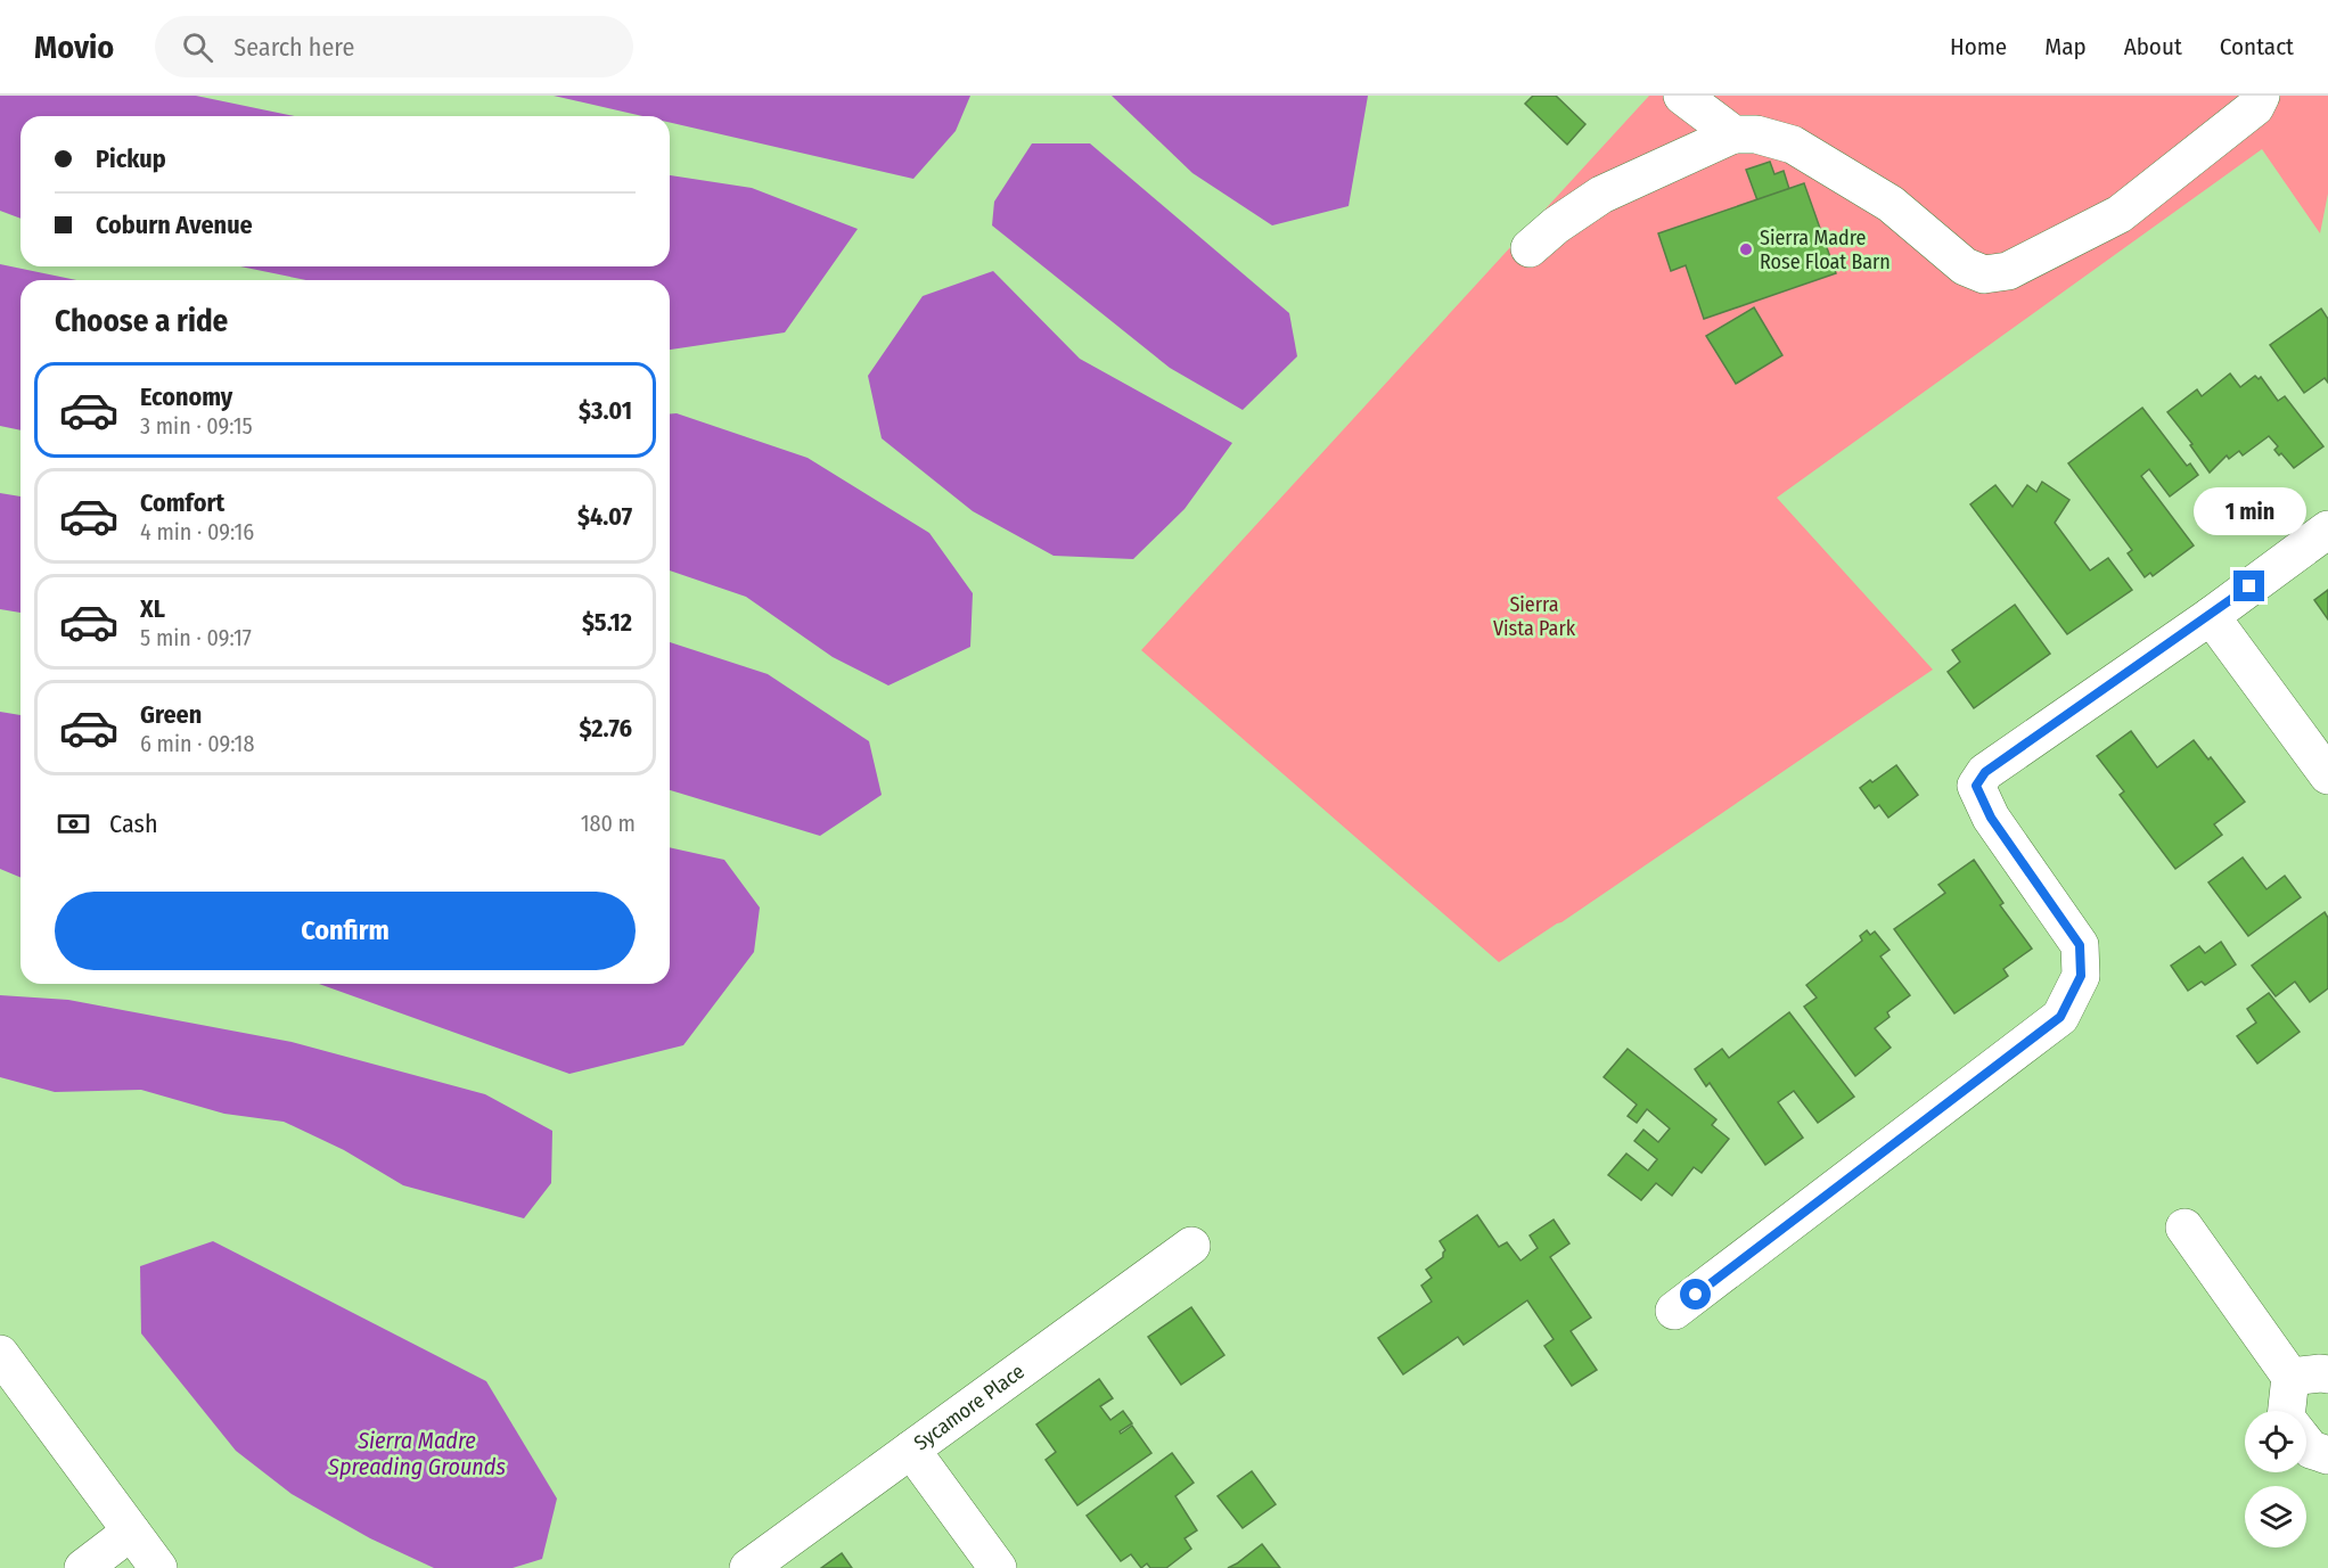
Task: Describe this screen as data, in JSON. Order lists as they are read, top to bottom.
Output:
{
  "streets": {
    "street": ["Sycamore Place"]
  },
  "water": ["Sierra Madre Spreading Grounds"],
  "parks": ["Sierra Vista Park"],
  "places": ["Sierra Madre Rose Float Barn"],
  "page": {
    "header": "Movio",
    "search": "Search here",
    "nav": [
      "Home",
      "Map",
      "About",
      "Contact"
    ],
    "banner": ["Pickup", "Coburn Avenue"],
    "heading": "Choose a ride",
    "list": [
      {
        "name": "Economy",
        "note": "3 min · 09:15",
        "value": "$3.01"
      },
      {
        "name": "Comfort",
        "note": "4 min · 09:16",
        "value": "$4.07"
      },
      {
        "name": "XL",
        "note": "5 min · 09:17",
        "value": "$5.12"
      },
      {
        "name": "Green",
        "note": "6 min · 09:18",
        "value": "$2.76"
      }
    ],
    "bubble": "1 min",
    "pay": ["Cash", "180 m"],
    "buttons": "Confirm"
  }
}
